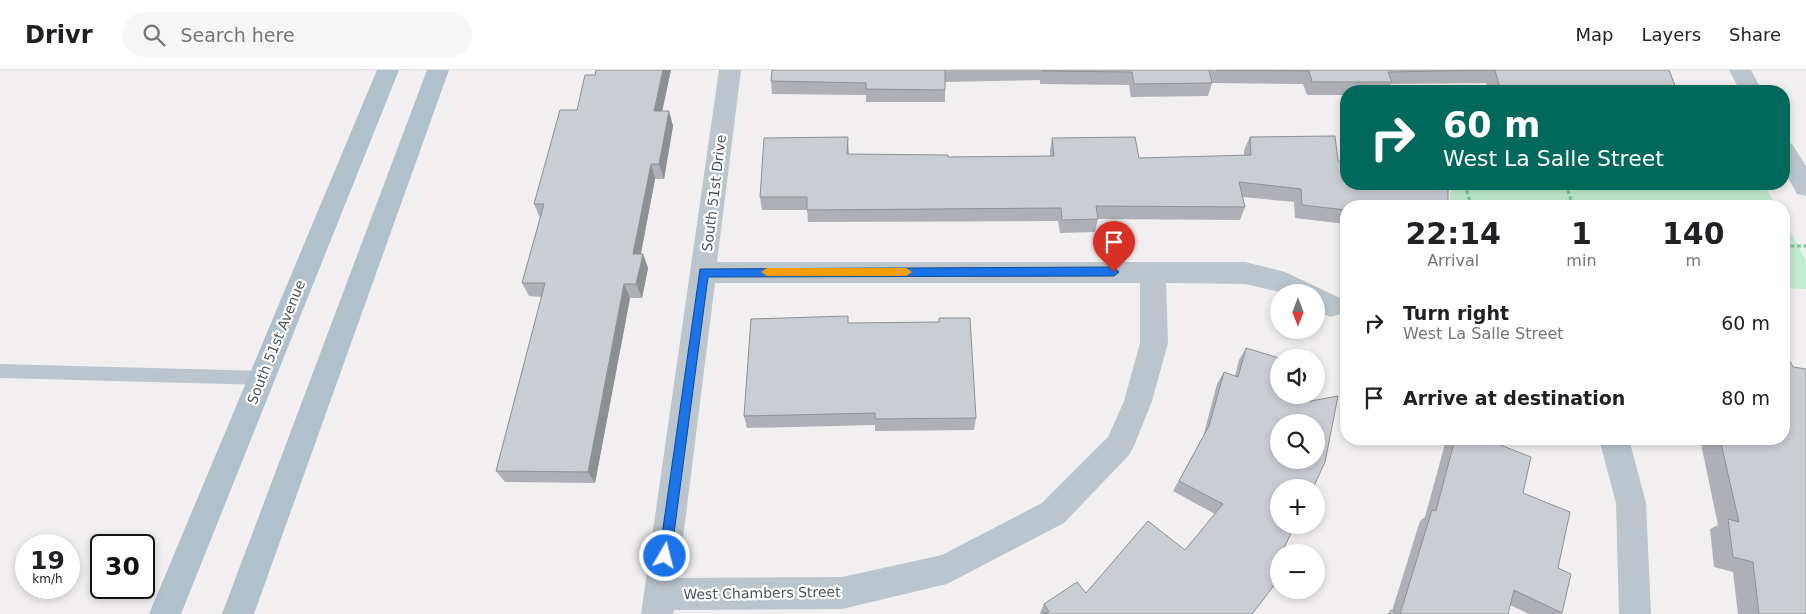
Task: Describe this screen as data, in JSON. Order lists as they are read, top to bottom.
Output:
{
  "streets": {
    "main road": ["South 51st Avenue"],
    "street": ["South 51st Drive", "West Chambers Street"]
  },
  "crossings": [
    ["South 51st Drive", "West Chambers Street"]
  ],
  "north": "bottom",
  "page": {
    "header": "Drivr",
    "search": "Search here",
    "nav": ["Map", "Layers", "Share"],
    "turn": ["60 m", "West La Salle Street"],
    "eta": [
      "22:14",
      "Arrival",
      "1",
      "min",
      "140",
      "m"
    ],
    "map_buttons": ["+", "−"],
    "list": [
      {
        "name": "Turn right",
        "note": "West La Salle Street",
        "value": "60 m"
      },
      {
        "name": "Arrive at destination",
        "value": "80 m"
      }
    ],
    "speed": "19 km/h",
    "limit": "30"
  }
}
